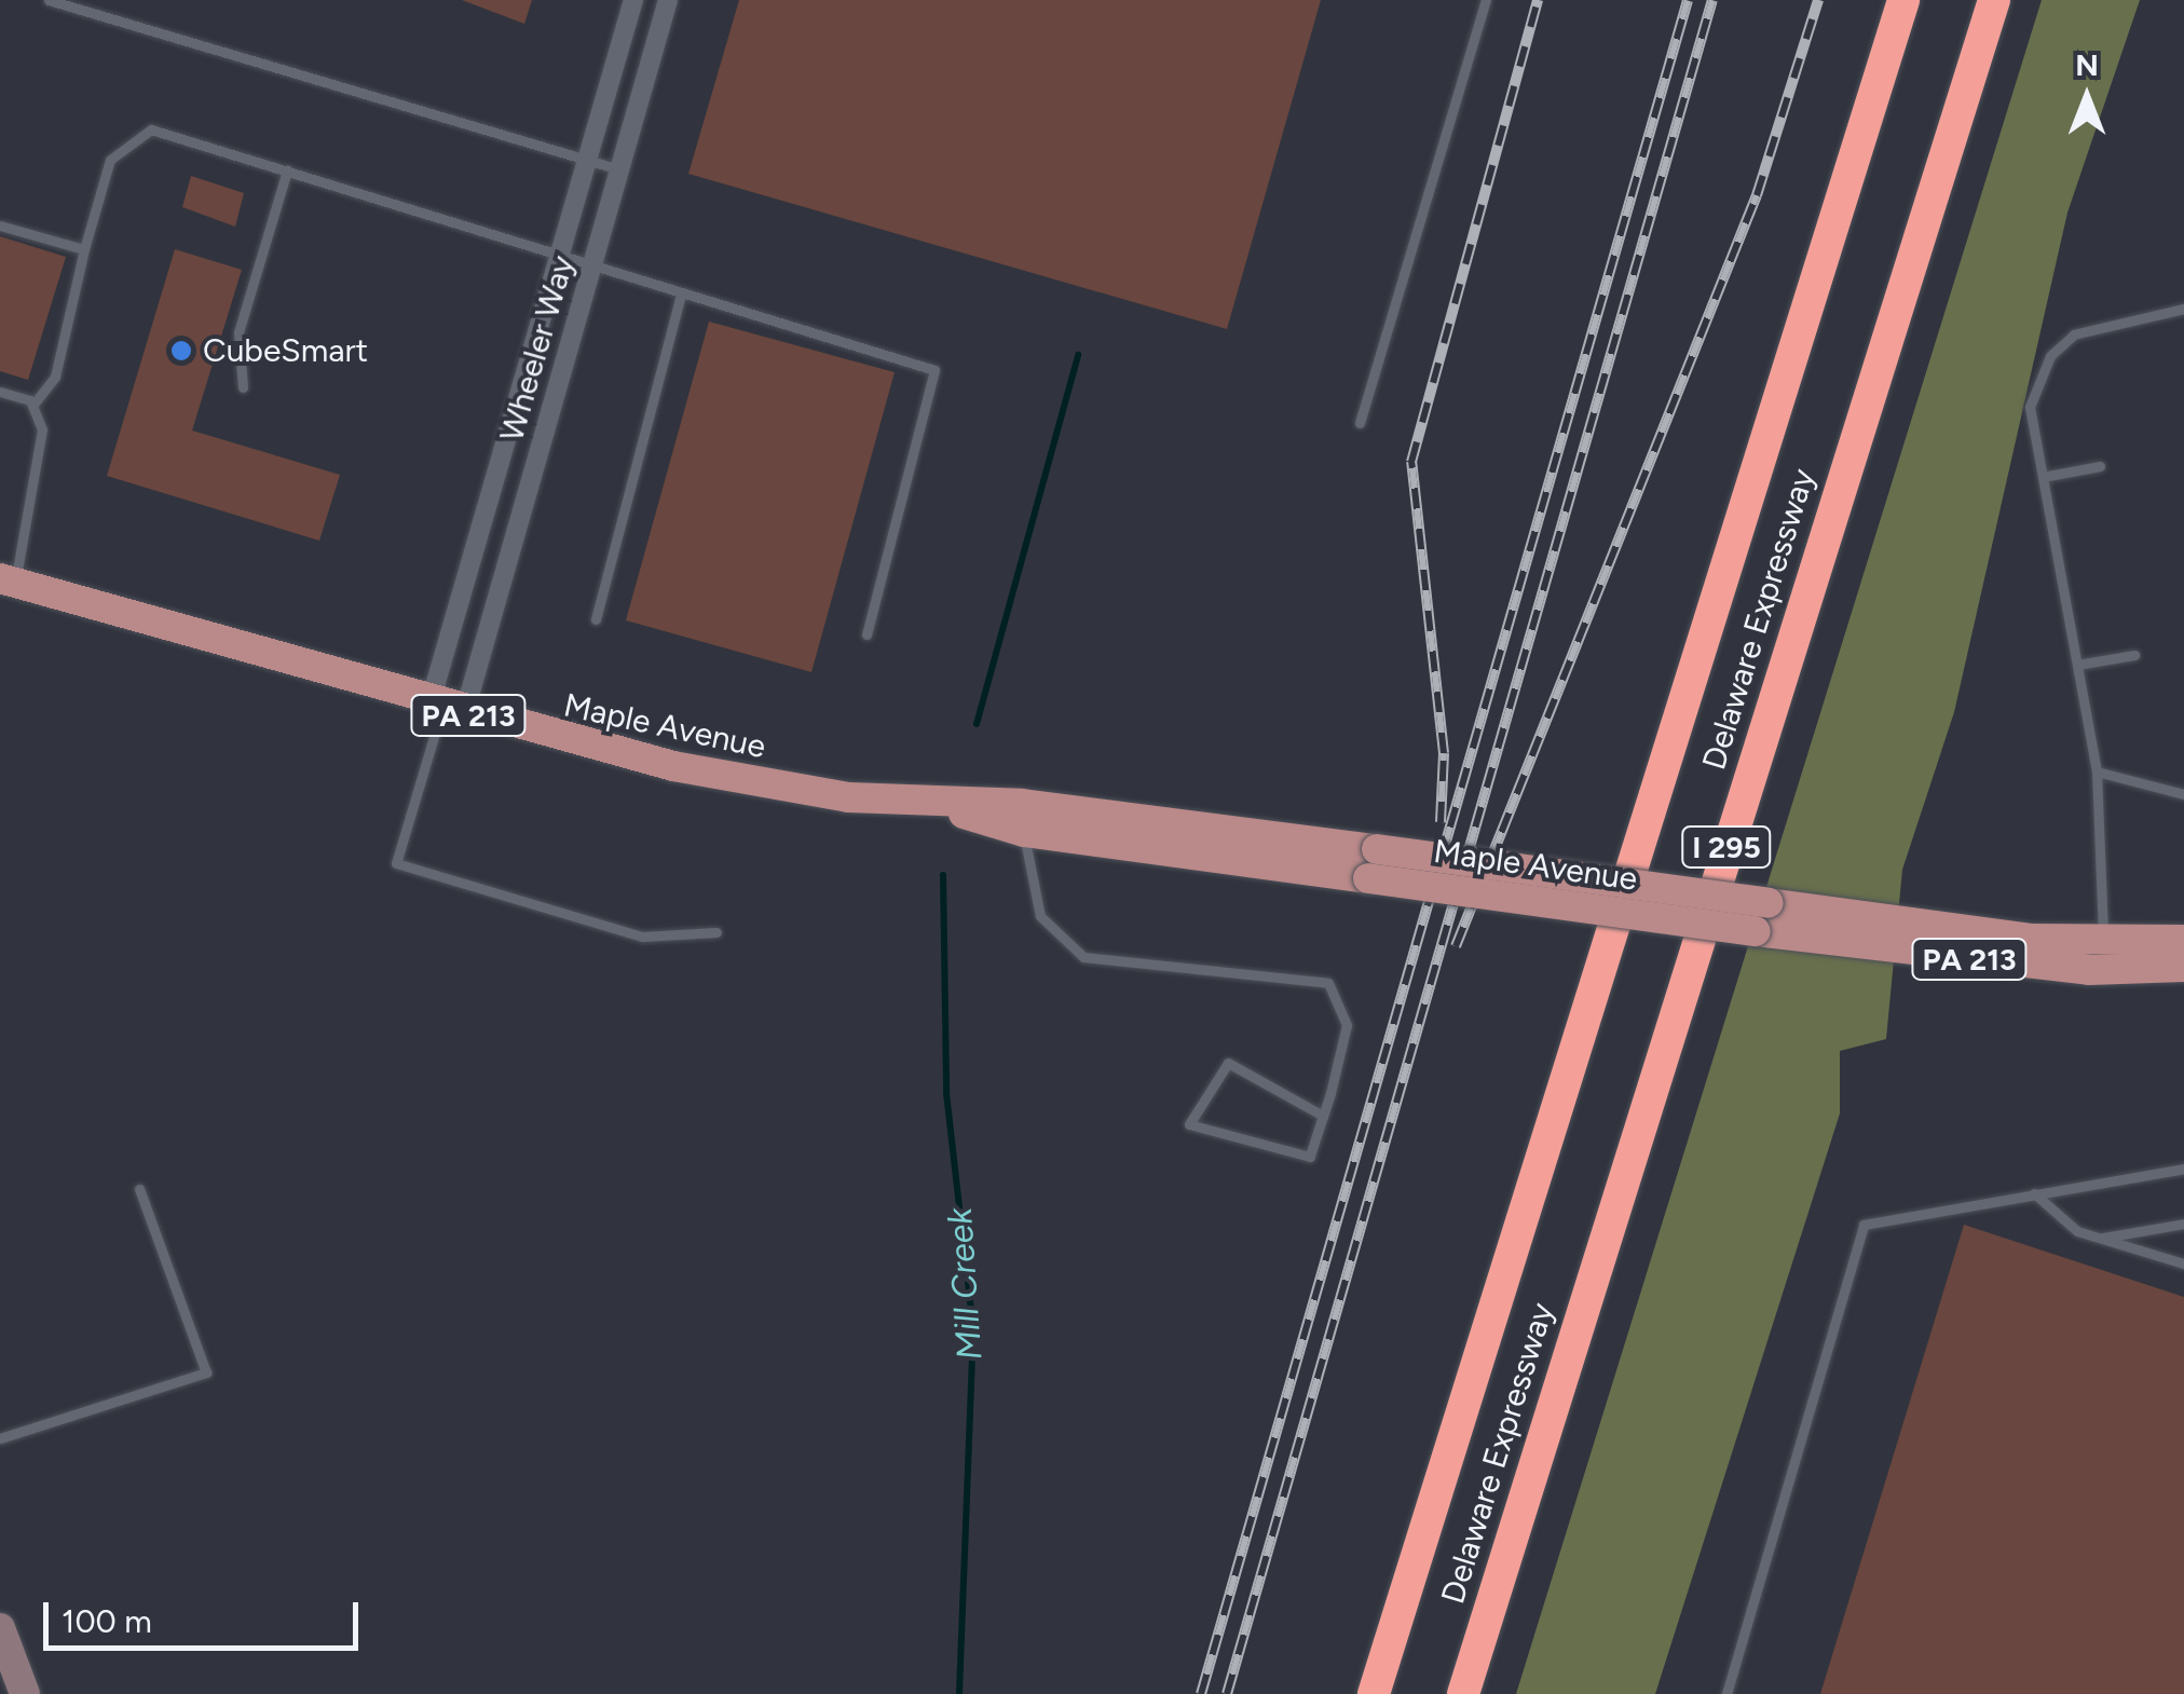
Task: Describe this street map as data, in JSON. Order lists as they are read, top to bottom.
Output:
{
  "streets": {
    "highway": ["Delaware Expressway", "I 295"],
    "main road": ["PA 213", "Maple Avenue"],
    "street": ["Wheeler Way"]
  },
  "crossings": [
    ["Wheeler Way", "Maple Avenue"]
  ],
  "water": ["Mill Creek"],
  "places": ["CubeSmart"],
  "scale_bar": "100 m",
  "north": "top"
}
